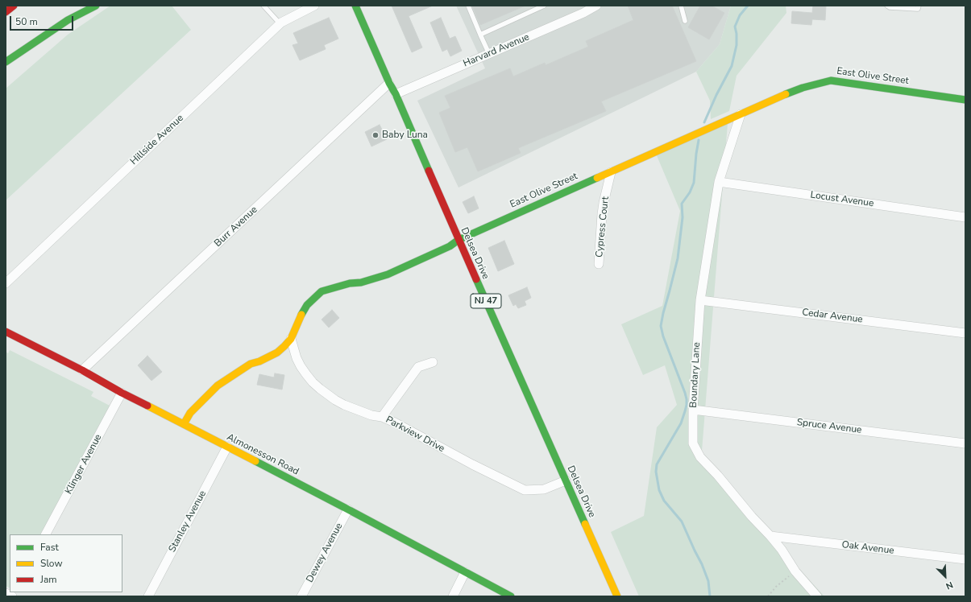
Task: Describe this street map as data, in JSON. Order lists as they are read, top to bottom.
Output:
{
  "streets": {
    "main road": [
      "East Olive Street",
      "Delsea Drive",
      "NJ 47",
      "Almonesson Road"
    ],
    "street": [
      "Harvard Avenue",
      "Hillside Avenue",
      "Locust Avenue",
      "Burr Avenue",
      "Cypress Court",
      "Cedar Avenue",
      "Boundary Lane",
      "Spruce Avenue",
      "Parkview Drive",
      "Klinger Avenue",
      "Stanley Avenue",
      "Oak Avenue",
      "Dewey Avenue"
    ]
  },
  "crossings": [
    ["Harvard Avenue", "Delsea Drive"],
    ["East Olive Street", "Cypress Court"],
    ["East Olive Street", "Delsea Drive"],
    ["East Olive Street", "Boundary Lane"],
    ["East Olive Street", "Parkview Drive"],
    ["East Olive Street", "Almonesson Road"],
    ["Locust Avenue", "Boundary Lane"],
    ["Burr Avenue", "Delsea Drive"],
    ["Burr Avenue", "Almonesson Road"],
    ["Delsea Drive", "Parkview Drive"],
    ["Cedar Avenue", "Boundary Lane"],
    ["Boundary Lane", "Spruce Avenue"],
    ["Boundary Lane", "Oak Avenue"],
    ["Almonesson Road", "Klinger Avenue"],
    ["Almonesson Road", "Stanley Avenue"],
    ["Almonesson Road", "Dewey Avenue"]
  ],
  "places": ["Baby Luna"],
  "legend": ["Fast", "Slow", "Jam"],
  "scale_bar": "50 m",
  "north": "bottom right"
}
